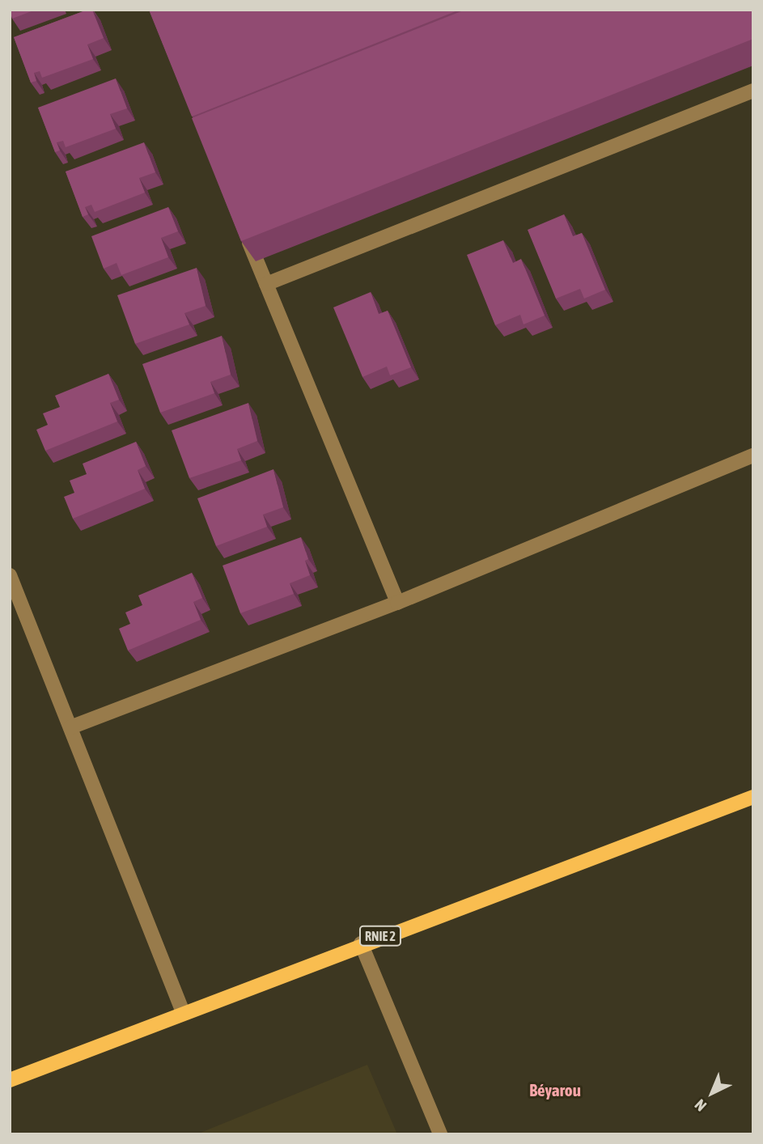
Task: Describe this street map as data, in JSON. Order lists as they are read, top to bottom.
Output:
{
  "streets": {
    "main road": ["RNIE 2"]
  },
  "districts": ["Béyarou"],
  "north": "bottom left"
}
